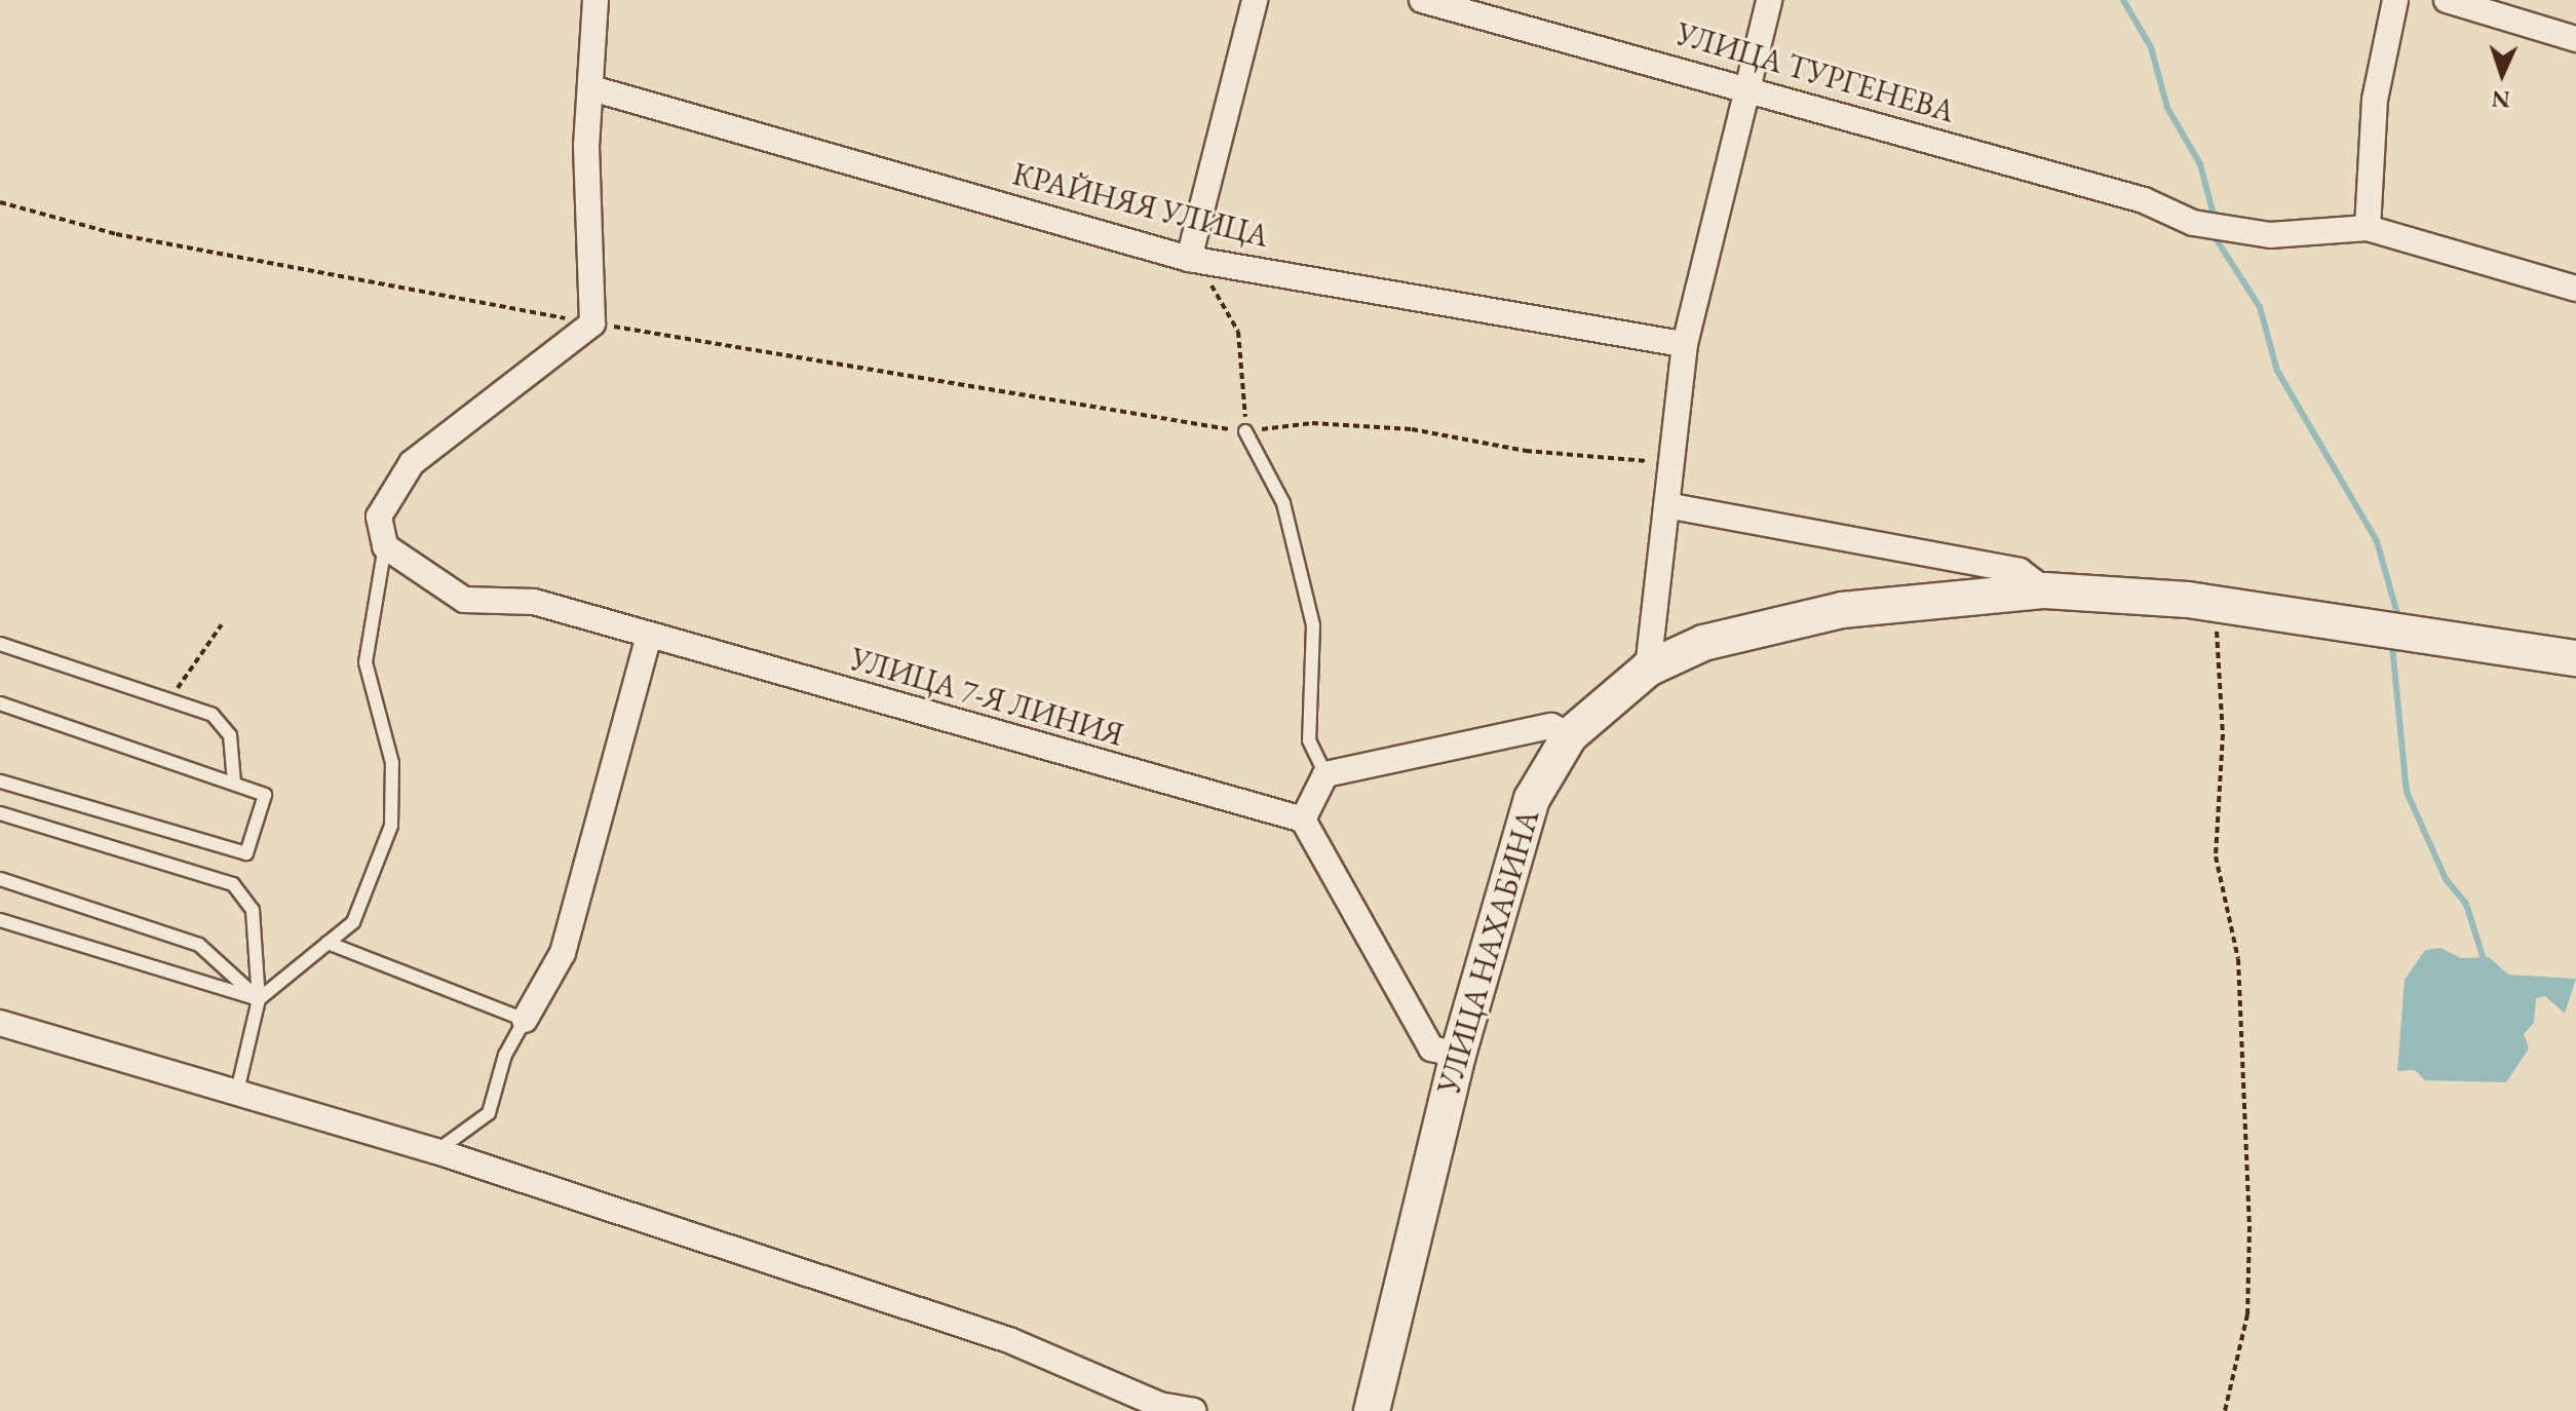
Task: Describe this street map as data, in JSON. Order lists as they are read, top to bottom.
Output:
{
  "streets": {
    "main road": ["УЛИЦА НАХАБИНА"],
    "street": ["УЛИЦА ТУРГЕНЕВА", "КРАЙНЯЯ УЛИЦА", "УЛИЦА 7-Я ЛИНИЯ"]
  },
  "north": "bottom"
}
